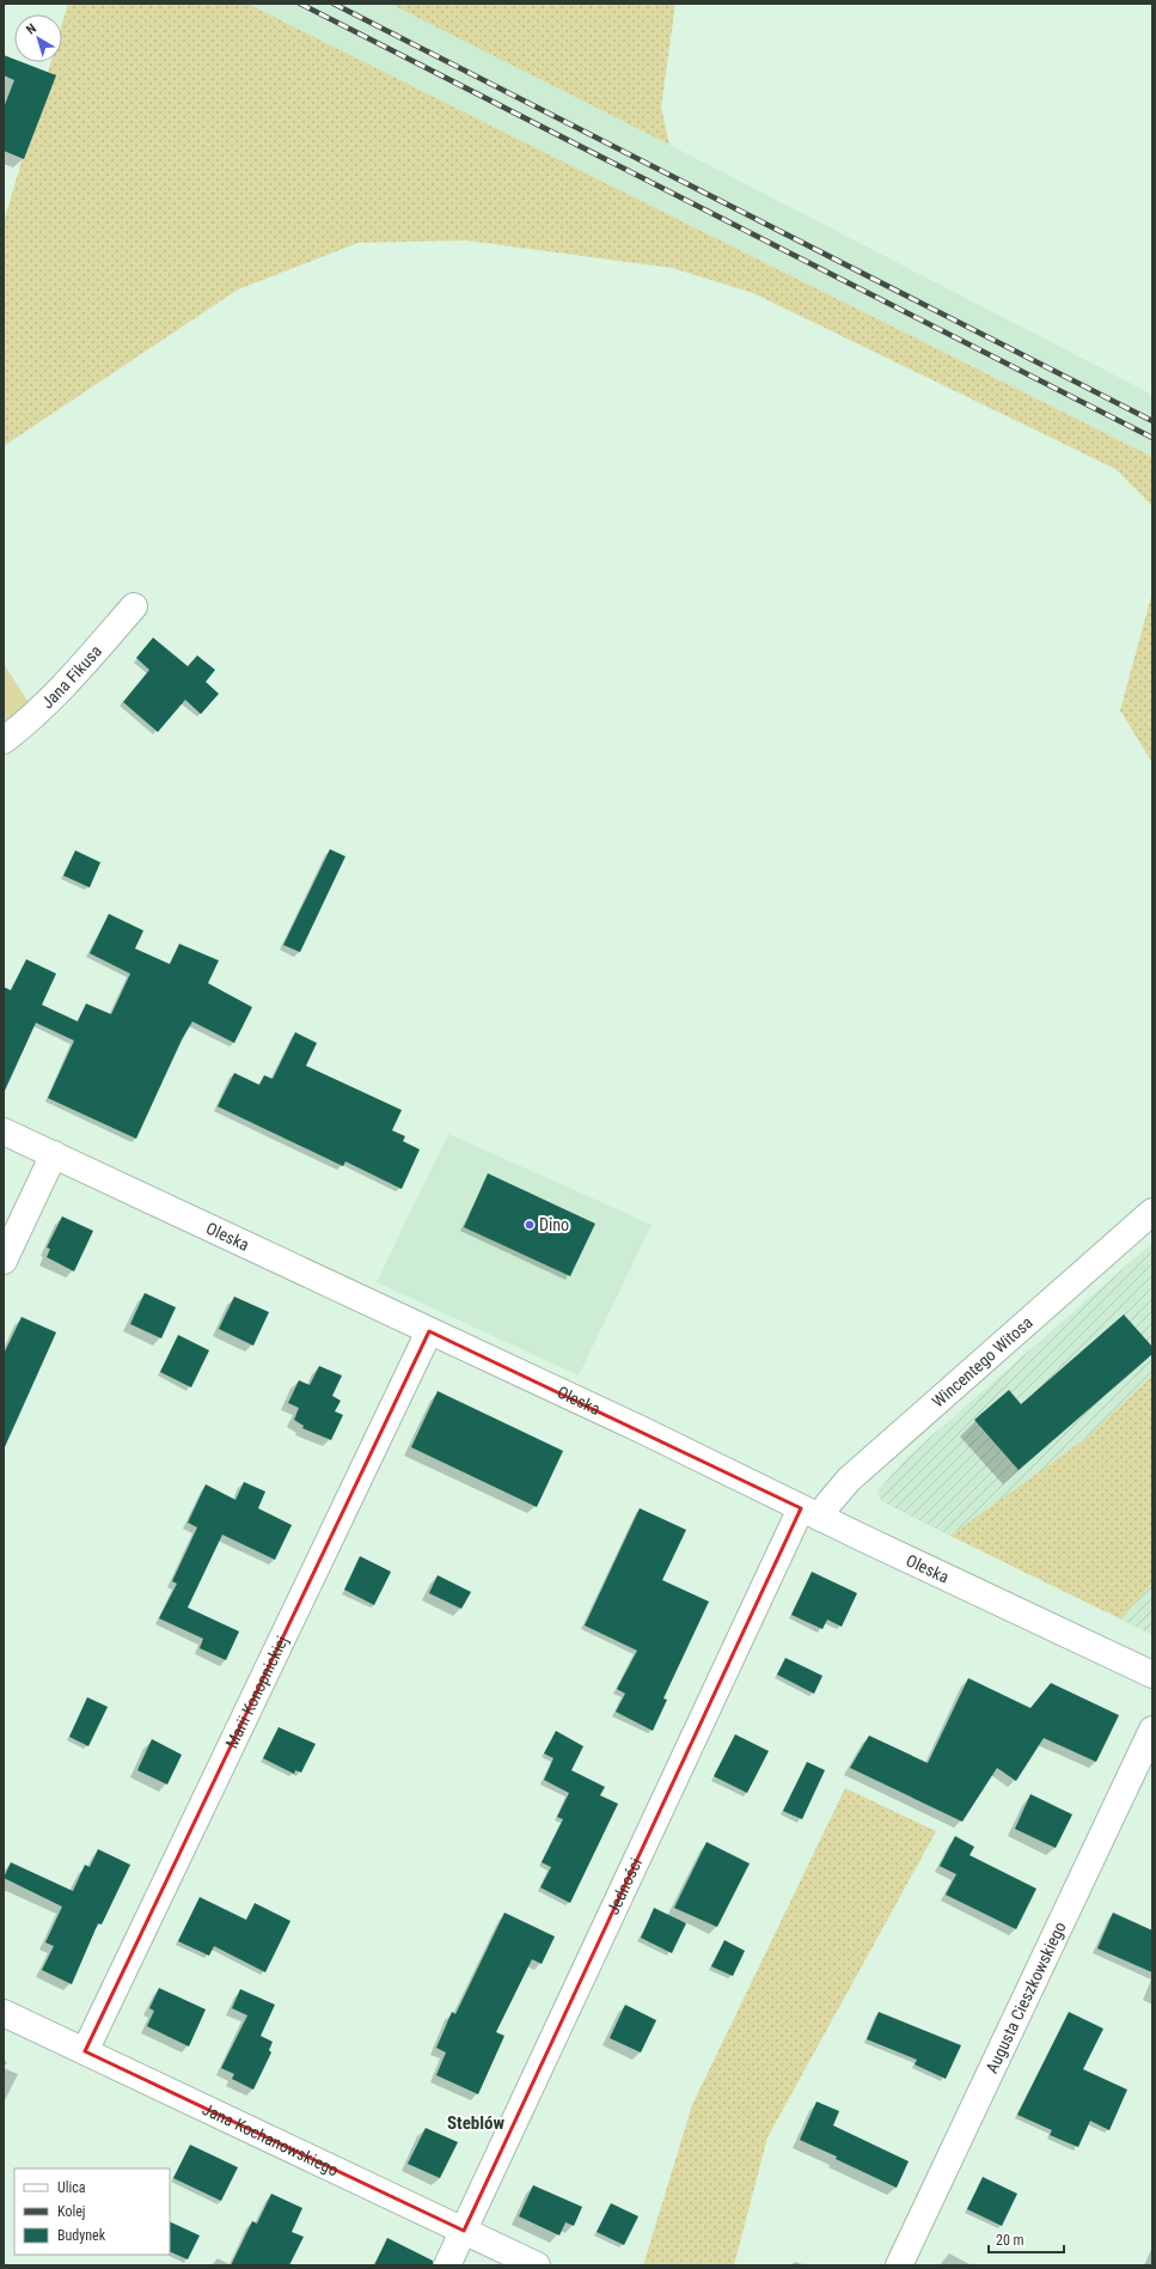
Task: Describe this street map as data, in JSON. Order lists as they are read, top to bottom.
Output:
{
  "streets": {
    "street": [
      "Jana Fikusa",
      "Oleska",
      "Wincentego Witosa",
      "Marii Konopnickiej",
      "Jedności",
      "Augusta Cieszkowskiego",
      "Jana Kochanowskiego"
    ]
  },
  "crossings": [
    ["Oleska", "Wincentego Witosa"],
    ["Oleska", "Marii Konopnickiej"],
    ["Oleska", "Jedności"],
    ["Wincentego Witosa", "Jedności"],
    ["Marii Konopnickiej", "Jana Kochanowskiego"],
    ["Jedności", "Jana Kochanowskiego"]
  ],
  "districts": ["Steblów"],
  "places": ["Dino"],
  "legend": ["Ulica", "Kolej", "Budynek"],
  "scale_bar": "20 m",
  "north": "top left"
}
